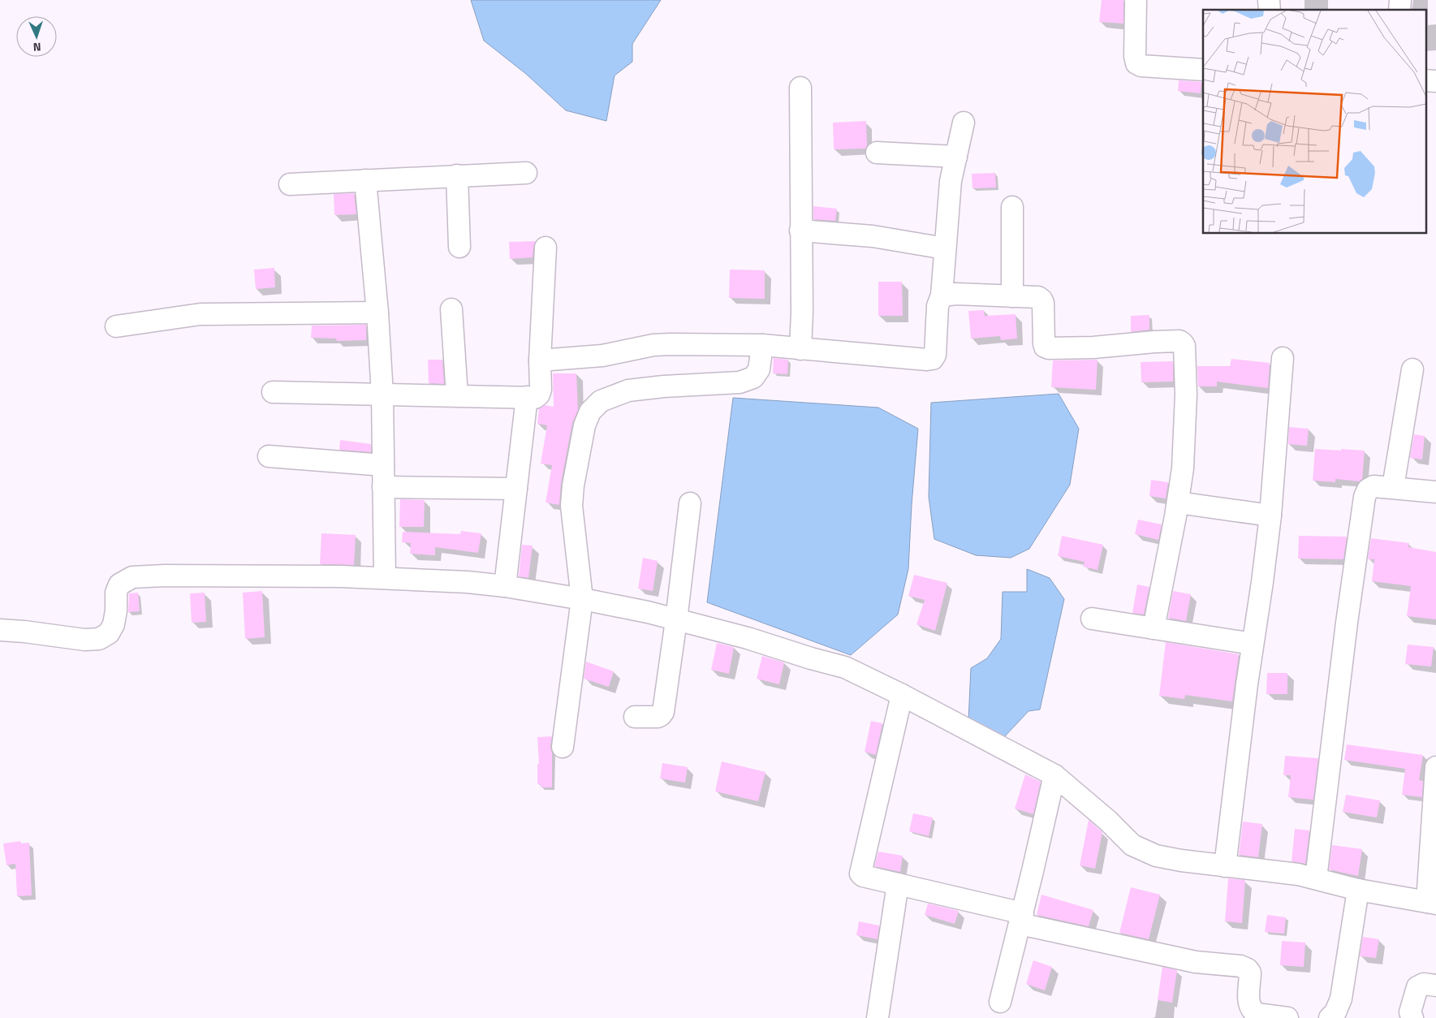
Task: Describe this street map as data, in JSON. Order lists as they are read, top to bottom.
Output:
{
  "north": "bottom"
}
